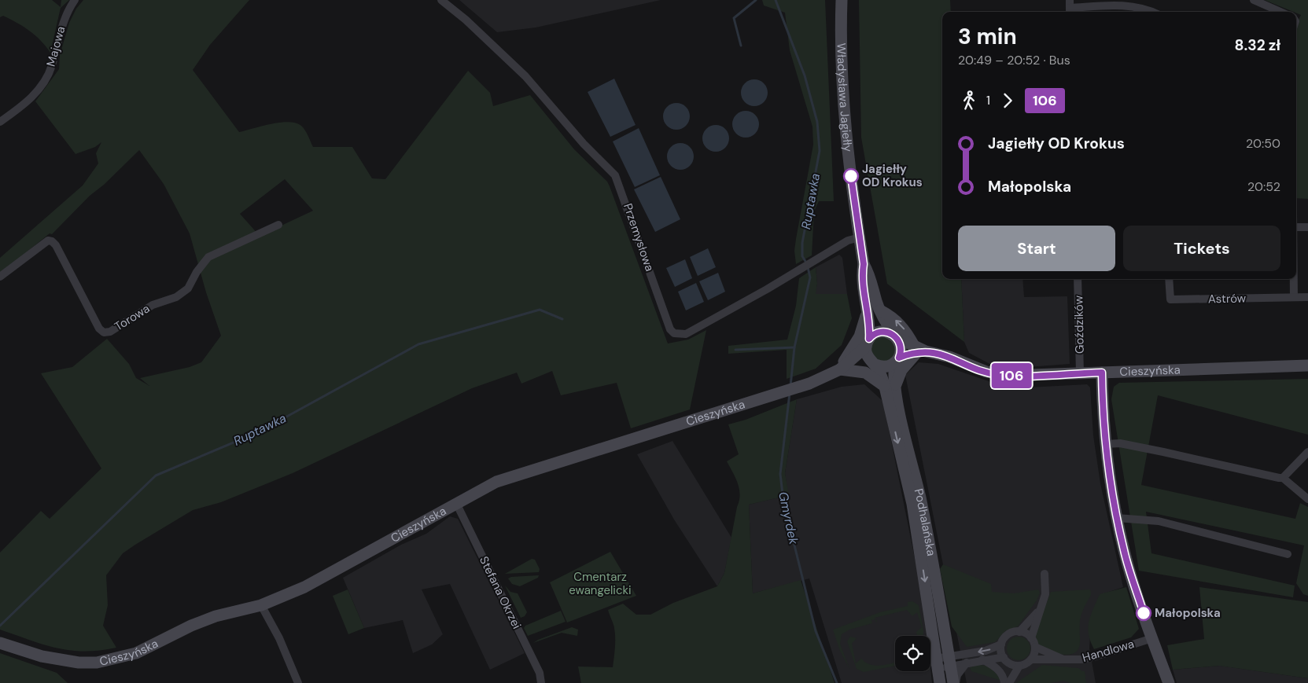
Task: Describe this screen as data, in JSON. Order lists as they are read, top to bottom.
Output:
{
  "streets": {
    "street": [
      "Majowa",
      "Władysława Jagiełły",
      "Przemysłowa",
      "Astrów",
      "Torowa",
      "Goździków",
      "Cieszyńska",
      "Podhalańska",
      "Stefana Okrzei",
      "Handlowa"
    ]
  },
  "crossings": [
    ["Władysława Jagiełły", "Przemysłowa"],
    ["Władysława Jagiełły", "Cieszyńska"],
    ["Władysława Jagiełły", "Podhalańska"],
    ["Goździków", "Cieszyńska"],
    ["Cieszyńska", "Podhalańska"],
    ["Cieszyńska", "Stefana Okrzei"]
  ],
  "water": ["Ruptawka", "Gmyrdek"],
  "parks": ["Cmentarz ewangelicki"],
  "places": ["Jagiełły OD Krokus", "Małopolska"],
  "lines": ["bus line 106"],
  "page": {
    "on_map": "106",
    "heading": ["3 min", "20:49 – 20:52 · Bus", "8.32 zł"],
    "legs": ["1", "106"],
    "list": [
      {
        "name": "Jagiełły OD Krokus",
        "value": "20:50"
      },
      {
        "name": "Małopolska",
        "value": "20:52"
      }
    ],
    "buttons": ["Start", "Tickets"]
  }
}
